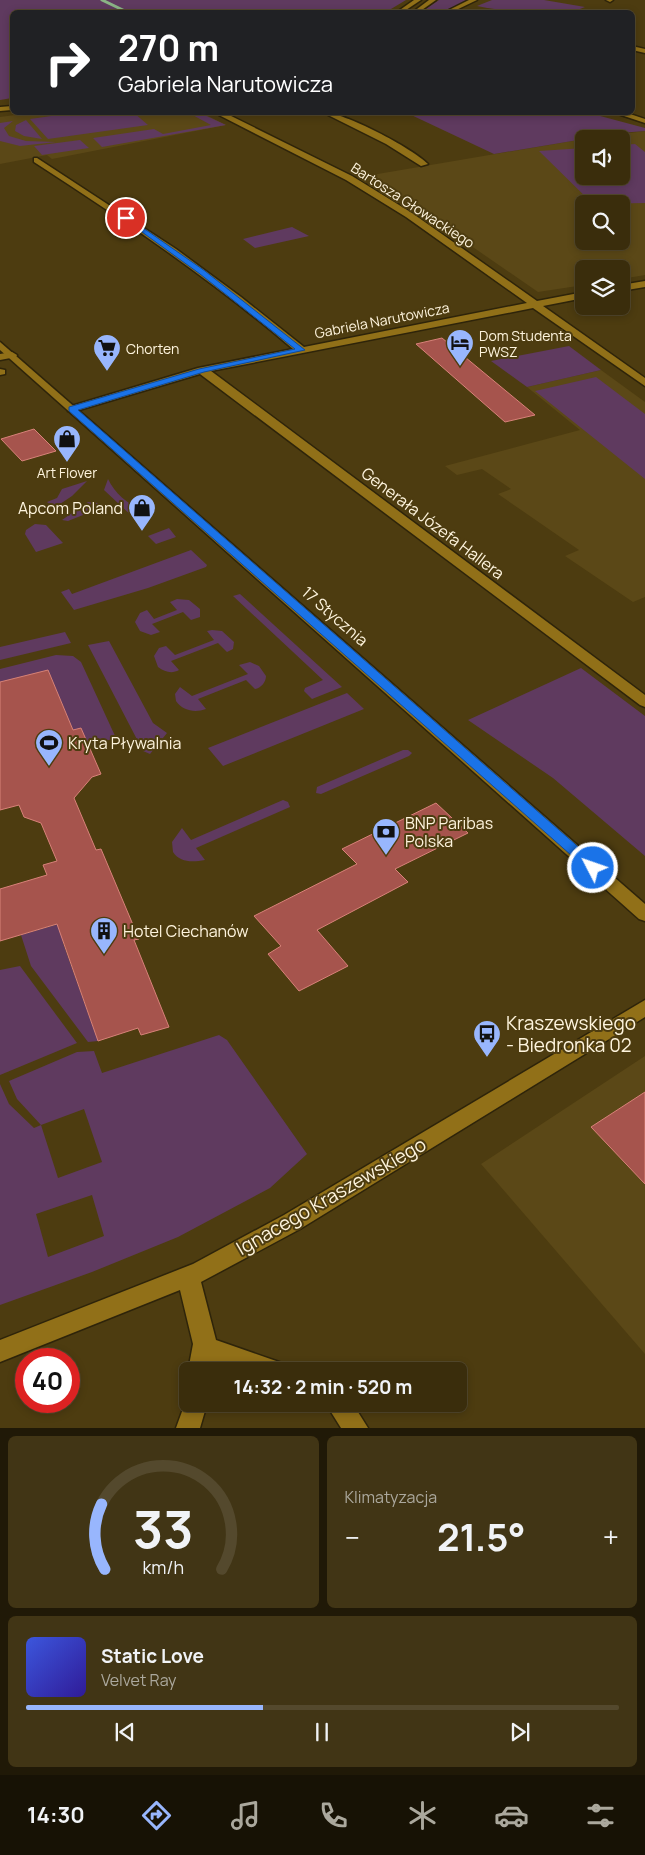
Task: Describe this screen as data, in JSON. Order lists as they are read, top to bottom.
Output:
{
  "streets": {
    "street": [
      "Bartosza Głowackiego",
      "Gabriela Narutowicza",
      "Generała Józefa Hallera",
      "17 Stycznia",
      "Ignacego Kraszewskiego"
    ]
  },
  "crossings": [
    ["Bartosza Głowackiego", "Gabriela Narutowicza"],
    ["Gabriela Narutowicza", "Generała Józefa Hallera"],
    ["Gabriela Narutowicza", "17 Stycznia"]
  ],
  "places": {
    "hotel": ["Dom Studenta PWSZ"],
    "supermarket": ["Chorten"],
    "shop": ["Art Flover", "Apcom Poland"],
    "sports": ["Kryta Pływalnia"],
    "bank": ["BNP Paribas Polska"],
    "building": ["Hotel Ciechanów"],
    "bus stop": ["Kraszewskiego - Biedronka 02"]
  },
  "page": {
    "turn": ["270 m", "Gabriela Narutowicza"],
    "limit": "40",
    "trip": "14:32 · 2 min · 520 m",
    "tile": "Klimatyzacja",
    "heat": ["−", "21.5°", "+"],
    "song": ["Static Love", "Velvet Ray"],
    "tabs": "14:30",
    "gauge": ["33", "km/h"]
  }
}
